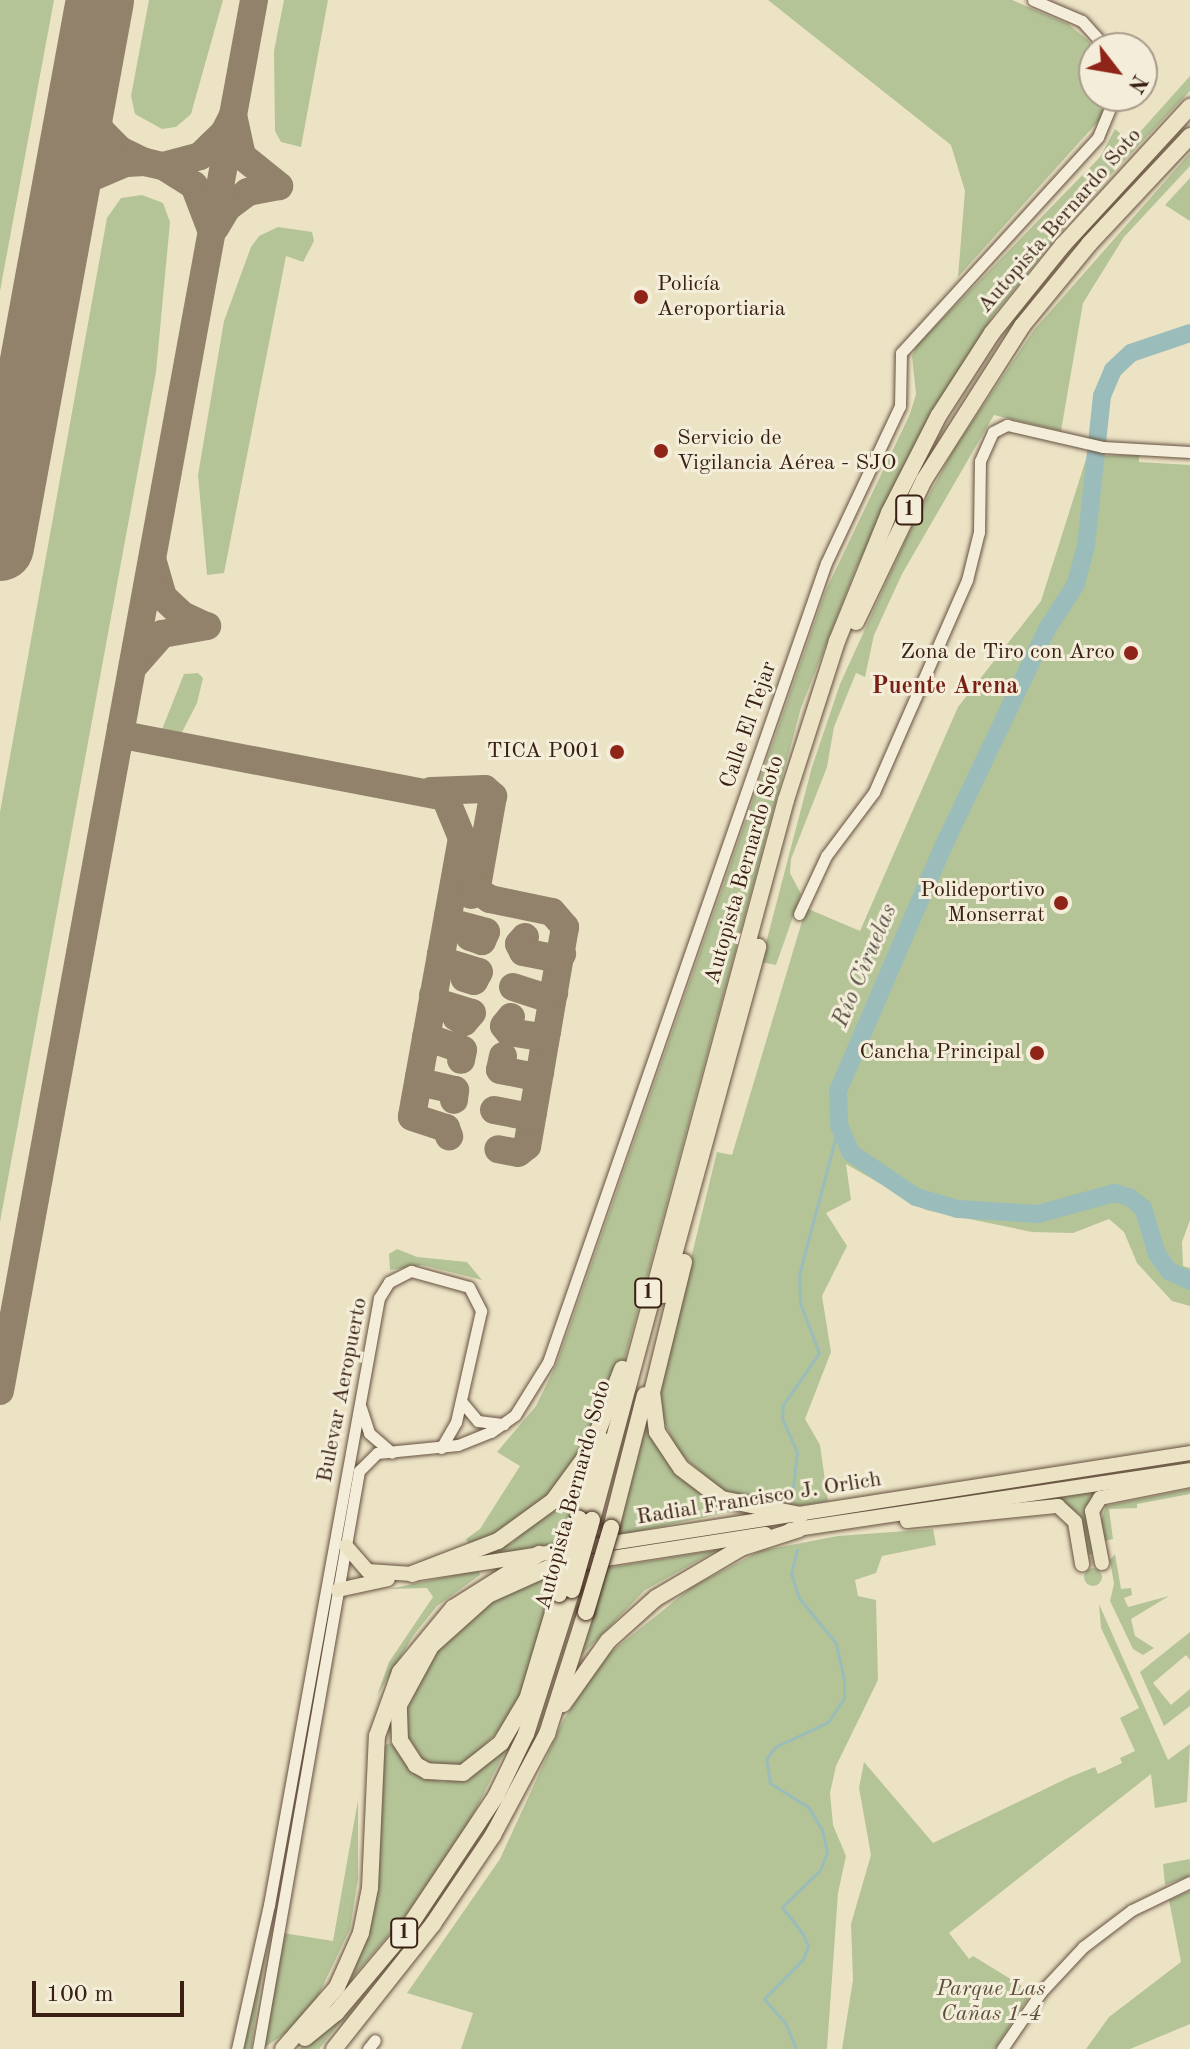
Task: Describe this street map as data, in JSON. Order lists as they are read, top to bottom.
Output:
{
  "streets": {
    "highway": ["Autopista Bernardo Soto", "1"],
    "main road": ["Radial Francisco J. Orlich"],
    "street": ["Calle El Tejar", "Bulevar Aeropuerto"]
  },
  "crossings": [
    ["Autopista Bernardo Soto", "1"],
    ["Calle El Tejar", "Bulevar Aeropuerto"],
    ["Bulevar Aeropuerto", "Radial Francisco J. Orlich"]
  ],
  "districts": ["Puente Arena"],
  "water": ["Río Ciruelas"],
  "parks": ["Parque Las Cañas 1-4"],
  "places": [
    "Policía Aeroportiaria",
    "Servicio de Vigilancia Aérea - SJO",
    "Zona de Tiro con Arco",
    "TICA P001",
    "Polideportivo Monserrat",
    "Cancha Principal"
  ],
  "scale_bar": "100 m",
  "north": "bottom right"
}
